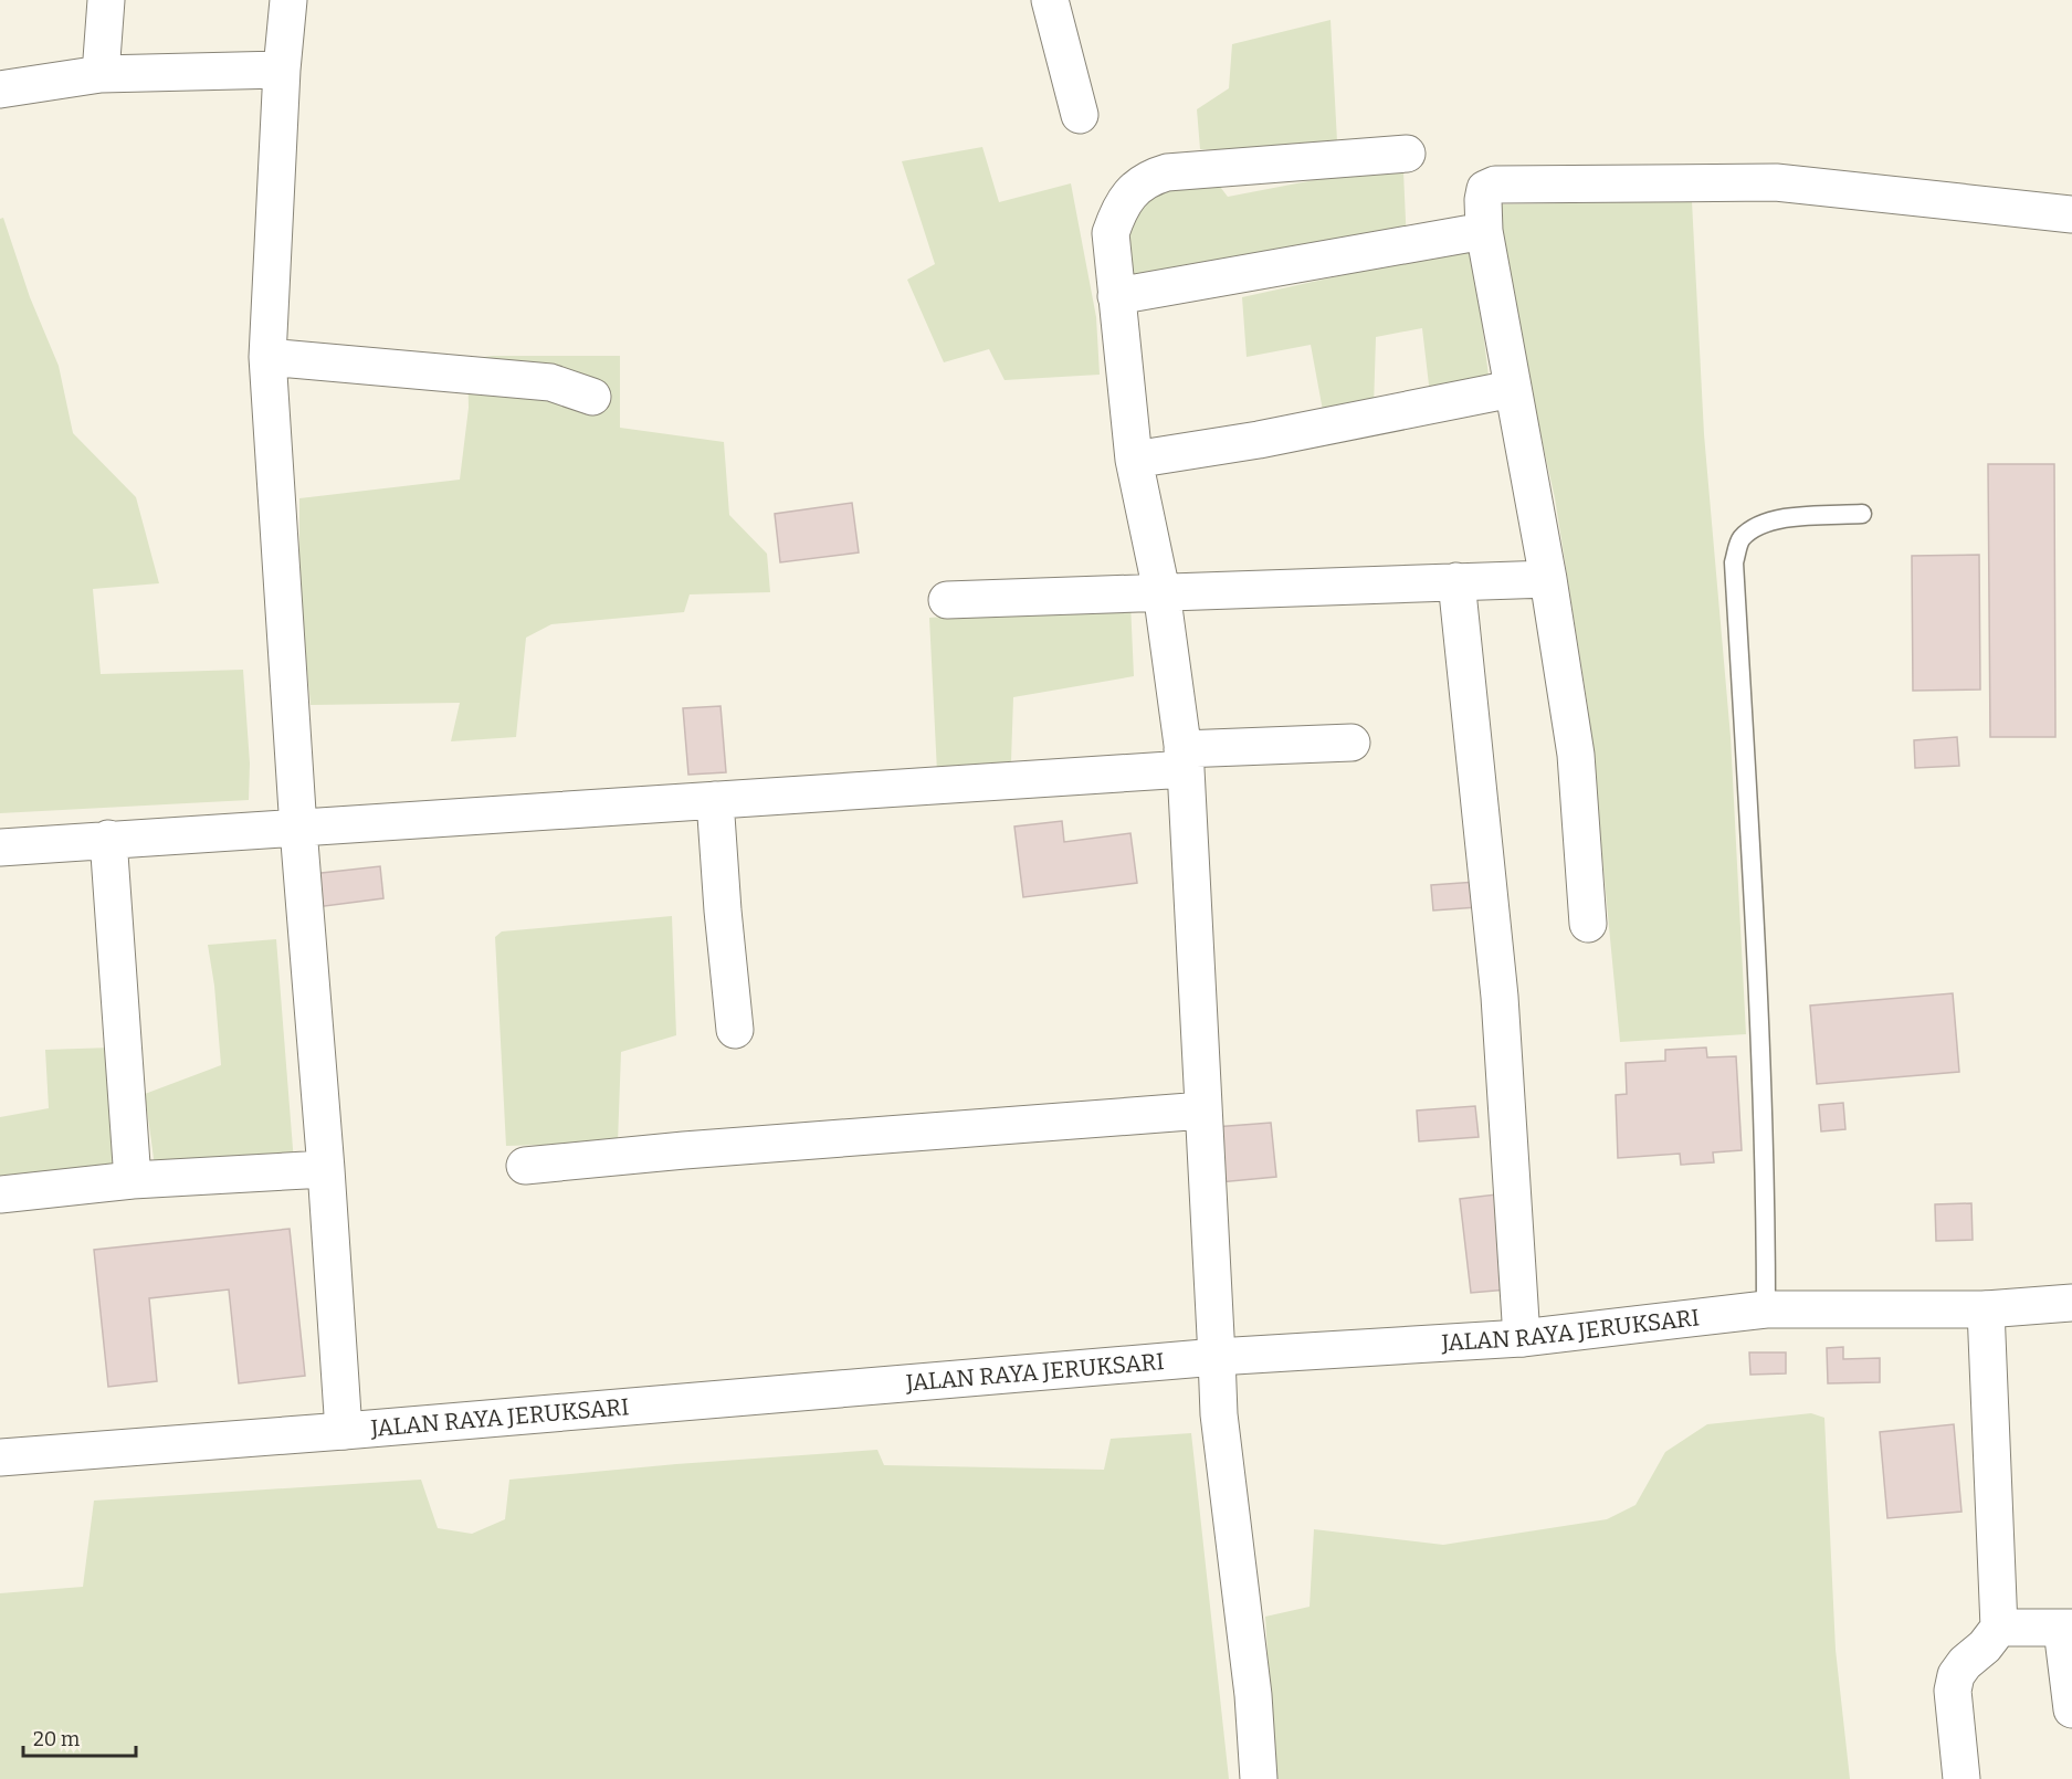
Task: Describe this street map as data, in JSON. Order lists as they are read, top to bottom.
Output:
{
  "streets": {
    "street": ["JALAN RAYA JERUKSARI"]
  },
  "scale_bar": "20 m"
}
